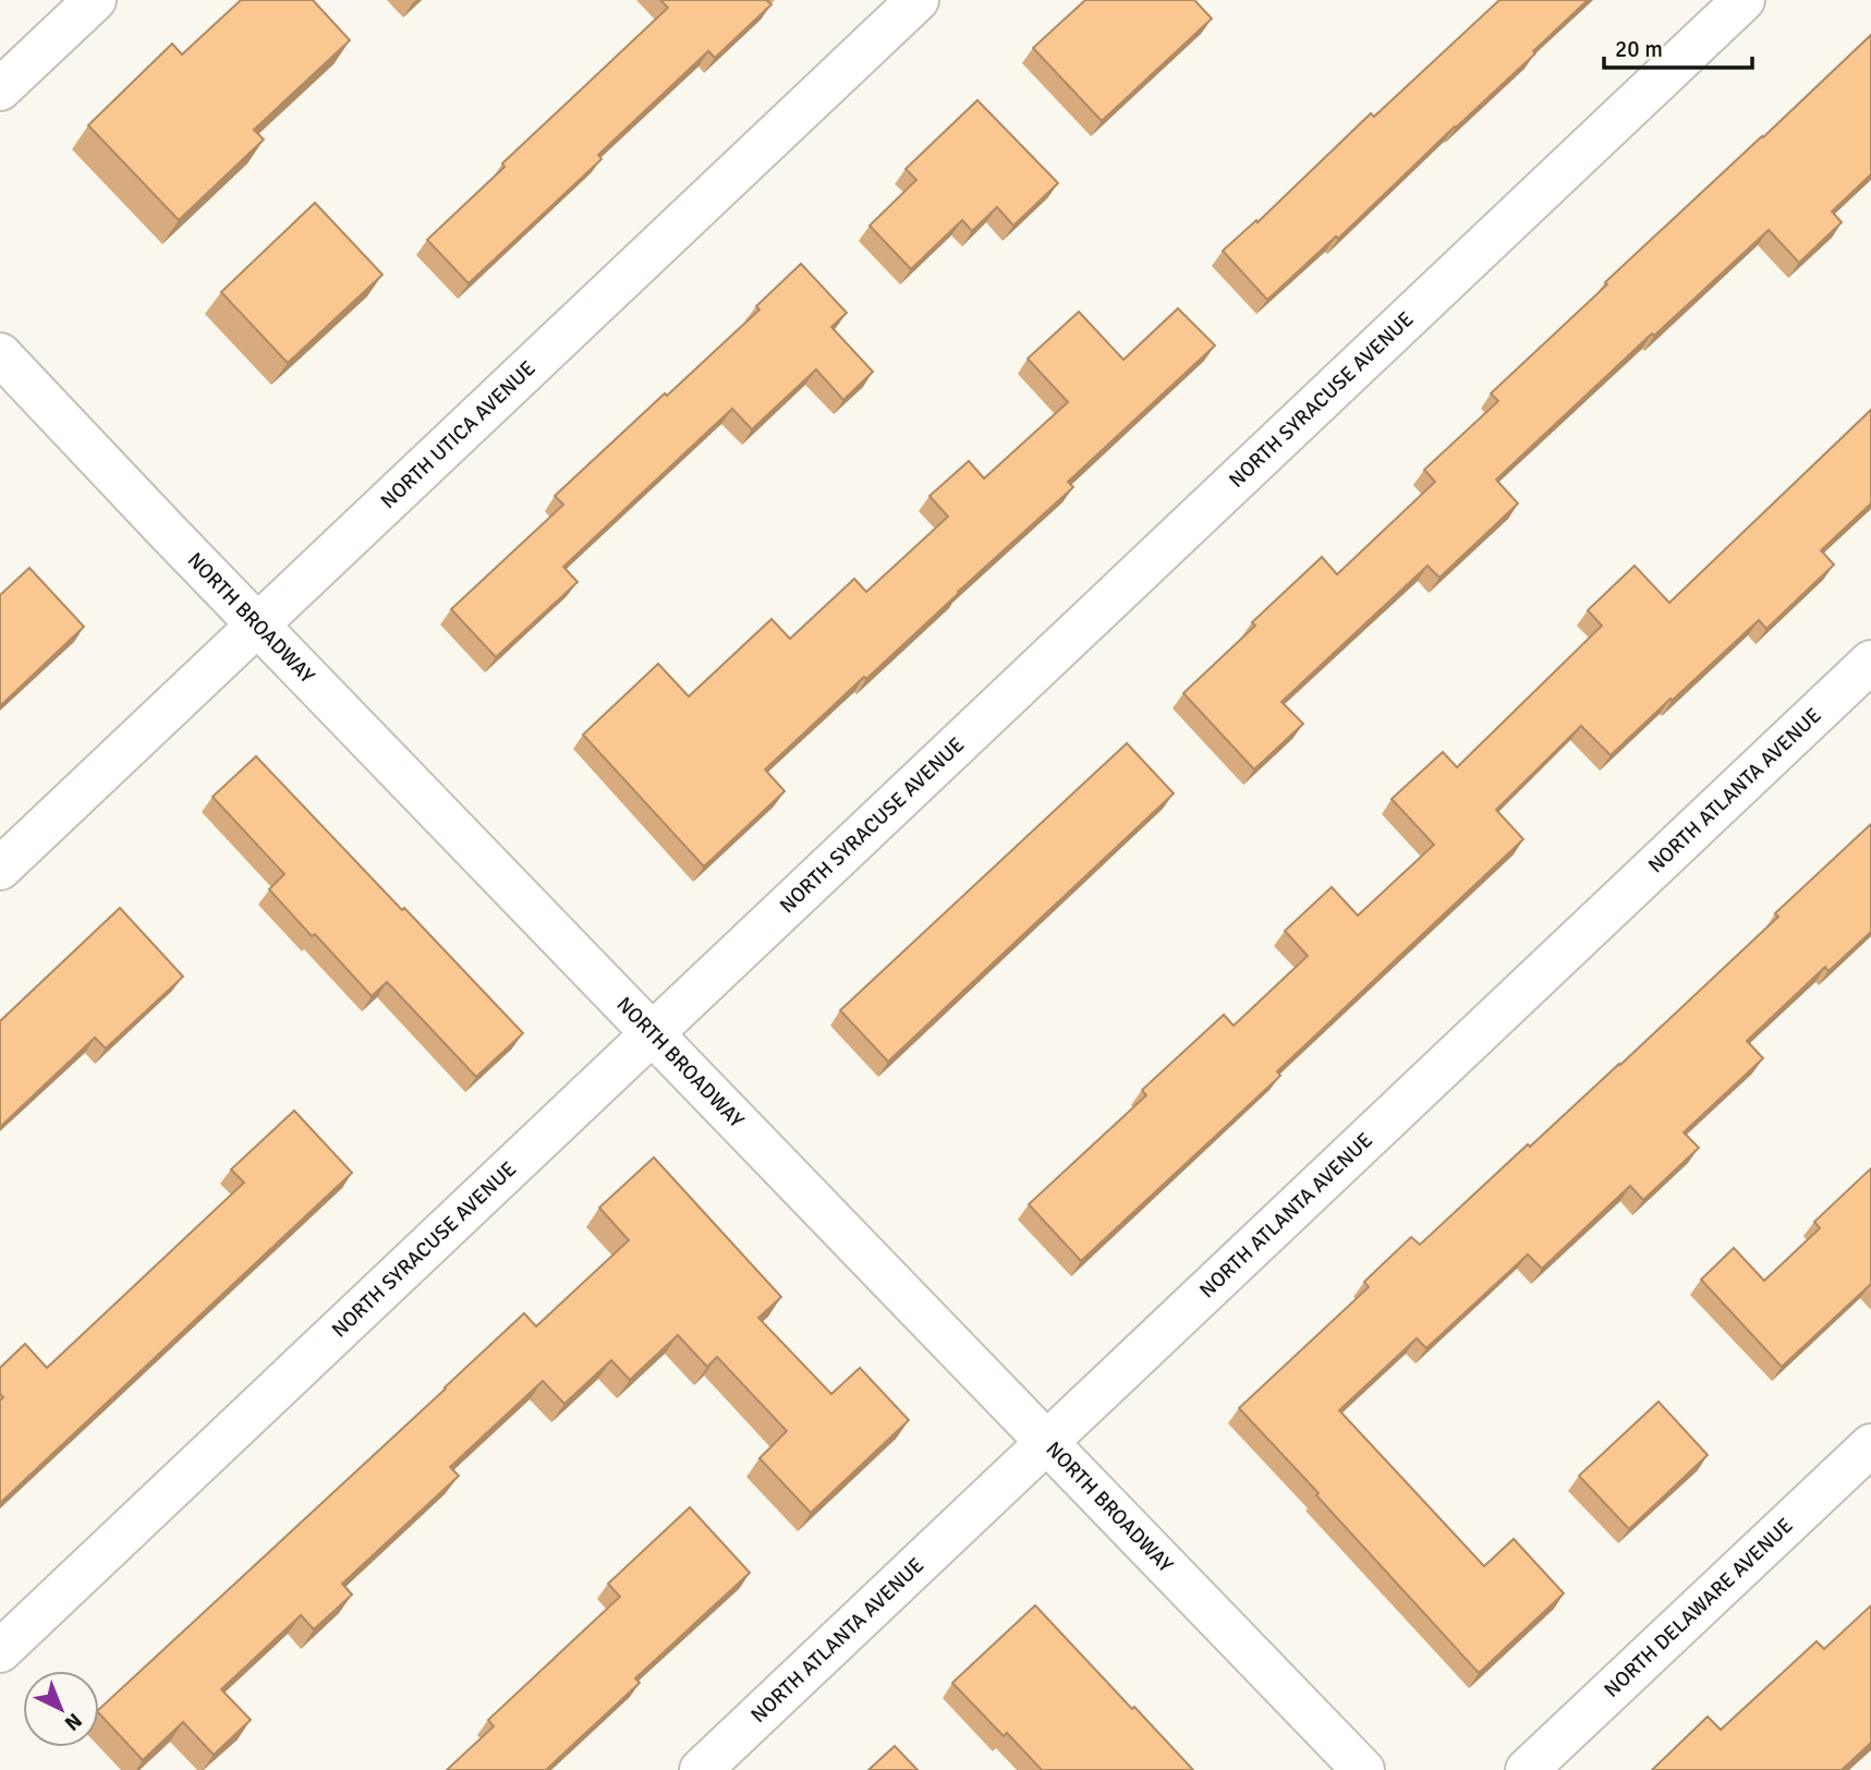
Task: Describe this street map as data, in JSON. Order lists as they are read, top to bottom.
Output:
{
  "streets": {
    "street": [
      "NORTH SYRACUSE AVENUE",
      "NORTH UTICA AVENUE",
      "NORTH BROADWAY",
      "NORTH ATLANTA AVENUE",
      "NORTH DELAWARE AVENUE"
    ]
  },
  "crossings": [
    ["NORTH SYRACUSE AVENUE", "NORTH BROADWAY"],
    ["NORTH UTICA AVENUE", "NORTH BROADWAY"],
    ["NORTH BROADWAY", "NORTH ATLANTA AVENUE"]
  ],
  "scale_bar": "20 m",
  "north": "bottom right"
}
